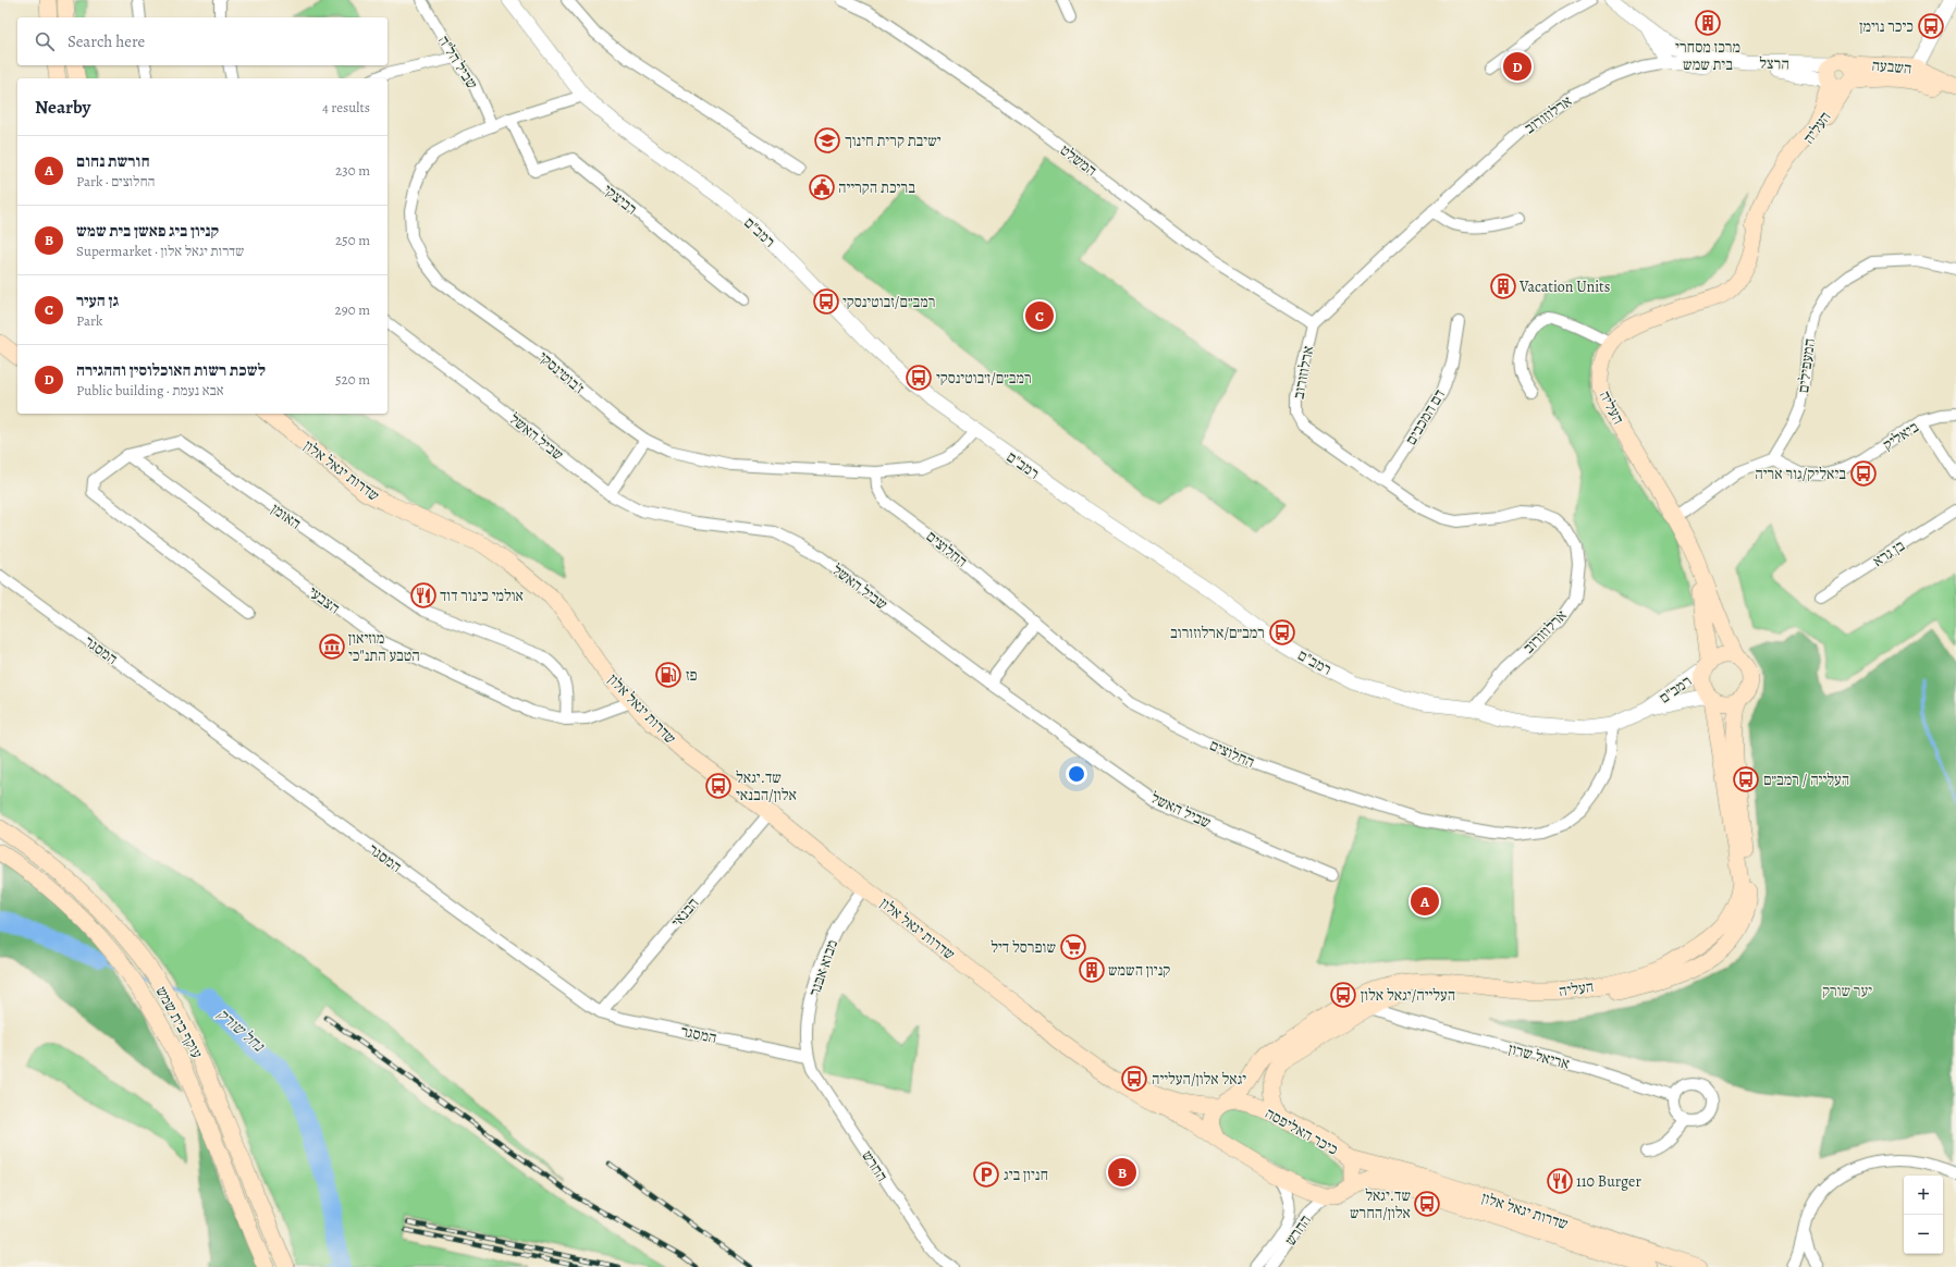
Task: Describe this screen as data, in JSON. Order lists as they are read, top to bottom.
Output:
{
  "streets": {
    "main road": [
      "השבעה",
      "העליה",
      "שדרות יגאל אלון",
      "עוקף בית שמש",
      "כיכר האליפסה"
    ],
    "street": [
      "שביל הל\"ה",
      "הרצל",
      "ארלוזורוב",
      "המשלט",
      "רביצקי",
      "רמב\"ם",
      "המעפילים",
      "ז'בוטינסקי",
      "דם המכבים",
      "ביאליק",
      "שביל האשל",
      "האומן",
      "החלוצים",
      "בן גרא",
      "הצבעי",
      "המסגר",
      "הבנאי",
      "מבוא אבנר",
      "אריאל שרון",
      "החרש"
    ]
  },
  "crossings": [
    ["שביל הל\"ה", "ז'בוטינסקי"],
    ["הרצל", "השבעה"],
    ["הרצל", "ארלוזורוב"],
    ["הרצל", "העליה"],
    ["השבעה", "העליה"],
    ["ארלוזורוב", "המשלט"],
    ["ארלוזורוב", "רמב\"ם"],
    ["ארלוזורוב", "דם המכבים"],
    ["העליה", "רמב\"ם"],
    ["העליה", "שדרות יגאל אלון"],
    ["העליה", "אריאל שרון"],
    ["העליה", "כיכר האליפסה"],
    ["רביצקי", "ז'בוטינסקי"],
    ["רמב\"ם", "ז'בוטינסקי"],
    ["רמב\"ם", "החלוצים"],
    ["המעפילים", "ביאליק"],
    ["ז'בוטינסקי", "החלוצים"],
    ["שדרות יגאל אלון", "הבנאי"],
    ["שדרות יגאל אלון", "מבוא אבנר"],
    ["שדרות יגאל אלון", "כיכר האליפסה"],
    ["האומן", "הצבעי"],
    ["המסגר", "הבנאי"],
    ["המסגר", "מבוא אבנר"],
    ["המסגר", "החרש"],
    ["מבוא אבנר", "החרש"]
  ],
  "water": ["נחל שורק"],
  "parks": ["יער שורק"],
  "places": {
    "building": ["מרכז מסחרי בית שמש", "Vacation Units", "קניון השמש"],
    "bus stop": [
      "כיכר נוימן",
      "רמב״ם/זבוטינסקי",
      "רמב״ם/ז׳בוטינסקי",
      "ביאליק/גור אריה",
      "רמב״ם/ארלוזורוב",
      "העלייה / רמב״ם",
      "שד.יגאל אלון/הבנאי",
      "העלייה/יגאל אלון",
      "יגאל אלון/העלייה",
      "שד.יגאל אלון/החרש"
    ],
    "school or university": ["ישיבת קרית חינוך"],
    "public building": ["בריכת הקרייה"],
    "restaurant": ["אולמי כינור דוד", "110 Burger"],
    "museum": ["מוזיאון הטבע התנ\"כי"],
    "fuel station": ["פז"],
    "supermarket": ["שופרסל דיל"],
    "parking": ["חניון ביג"]
  },
  "page": {
    "search": "Search here",
    "pins": [
      "D",
      "C",
      "A",
      "B"
    ],
    "heading": ["Nearby", "4 results"],
    "list": [
      {
        "mark": "A",
        "name": "חורשת נחום",
        "note": "Park · החלוצים",
        "value": "230 m"
      },
      {
        "mark": "B",
        "name": "קניון ביג פאשן בית שמש",
        "note": "Supermarket · שדרות יגאל אלון",
        "value": "250 m"
      },
      {
        "mark": "C",
        "name": "גן העיר",
        "note": "Park",
        "value": "290 m"
      },
      {
        "mark": "D",
        "name": "לשכת רשות האוכלוסין וההגירה",
        "note": "Public building · אבא נעמת",
        "value": "520 m"
      }
    ],
    "map_buttons": ["+", "−"]
  }
}
